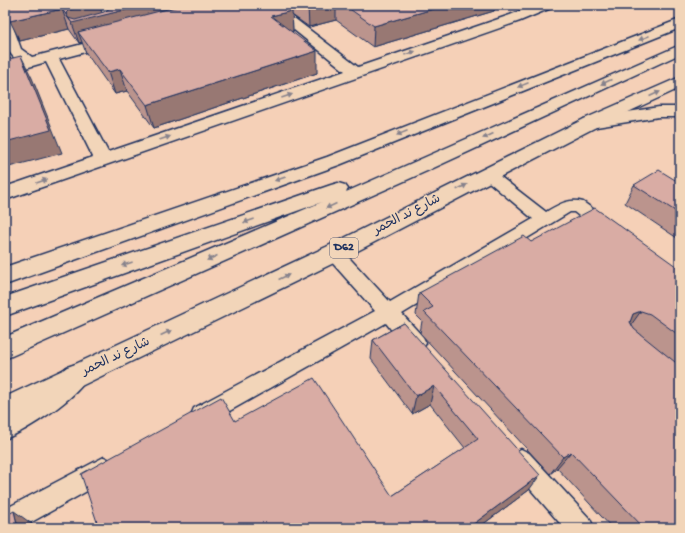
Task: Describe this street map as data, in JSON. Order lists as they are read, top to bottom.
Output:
{
  "streets": {
    "main road": ["شارع ند الحمر", "D62"]
  }
}
